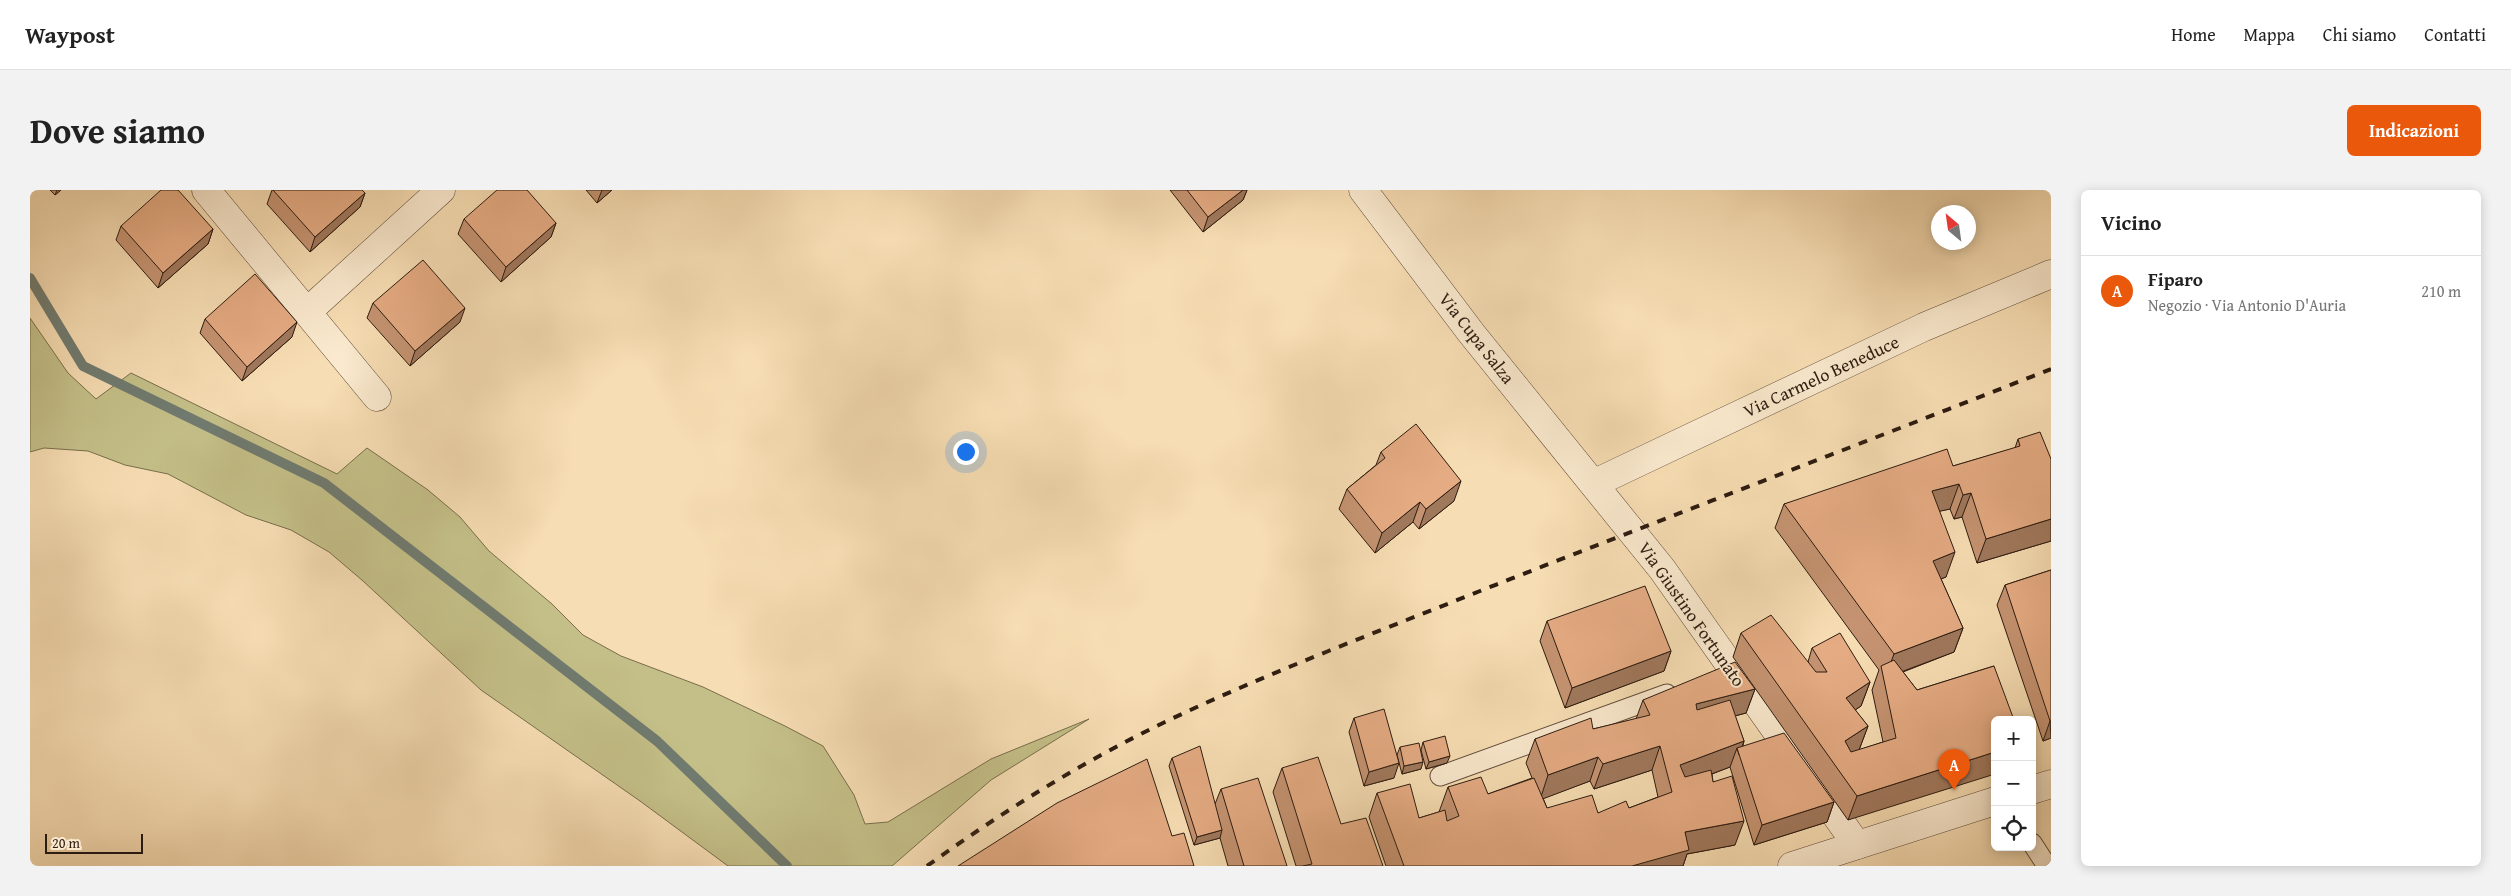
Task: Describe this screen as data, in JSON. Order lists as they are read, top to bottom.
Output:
{
  "streets": {
    "street": ["Via Cupa Salza", "Via Carmelo Beneduce", "Via Giustino Fortunato"]
  },
  "crossings": [
    ["Via Cupa Salza", "Via Carmelo Beneduce"],
    ["Via Cupa Salza", "Via Giustino Fortunato"],
    ["Via Carmelo Beneduce", "Via Giustino Fortunato"]
  ],
  "scale_bar": "20 m",
  "north": "top left",
  "page": {
    "header": "Waypost",
    "nav": [
      "Home",
      "Mappa",
      "Chi siamo",
      "Contatti"
    ],
    "title": "Dove siamo",
    "buttons": "Indicazioni",
    "heading": "Vicino",
    "list": [
      {
        "mark": "A",
        "name": "Fiparo",
        "note": "Negozio · Via Antonio D'Auria",
        "value": "210 m"
      }
    ],
    "map_buttons": ["+", "−"],
    "pins": "A",
    "scale": "20 m"
  }
}
